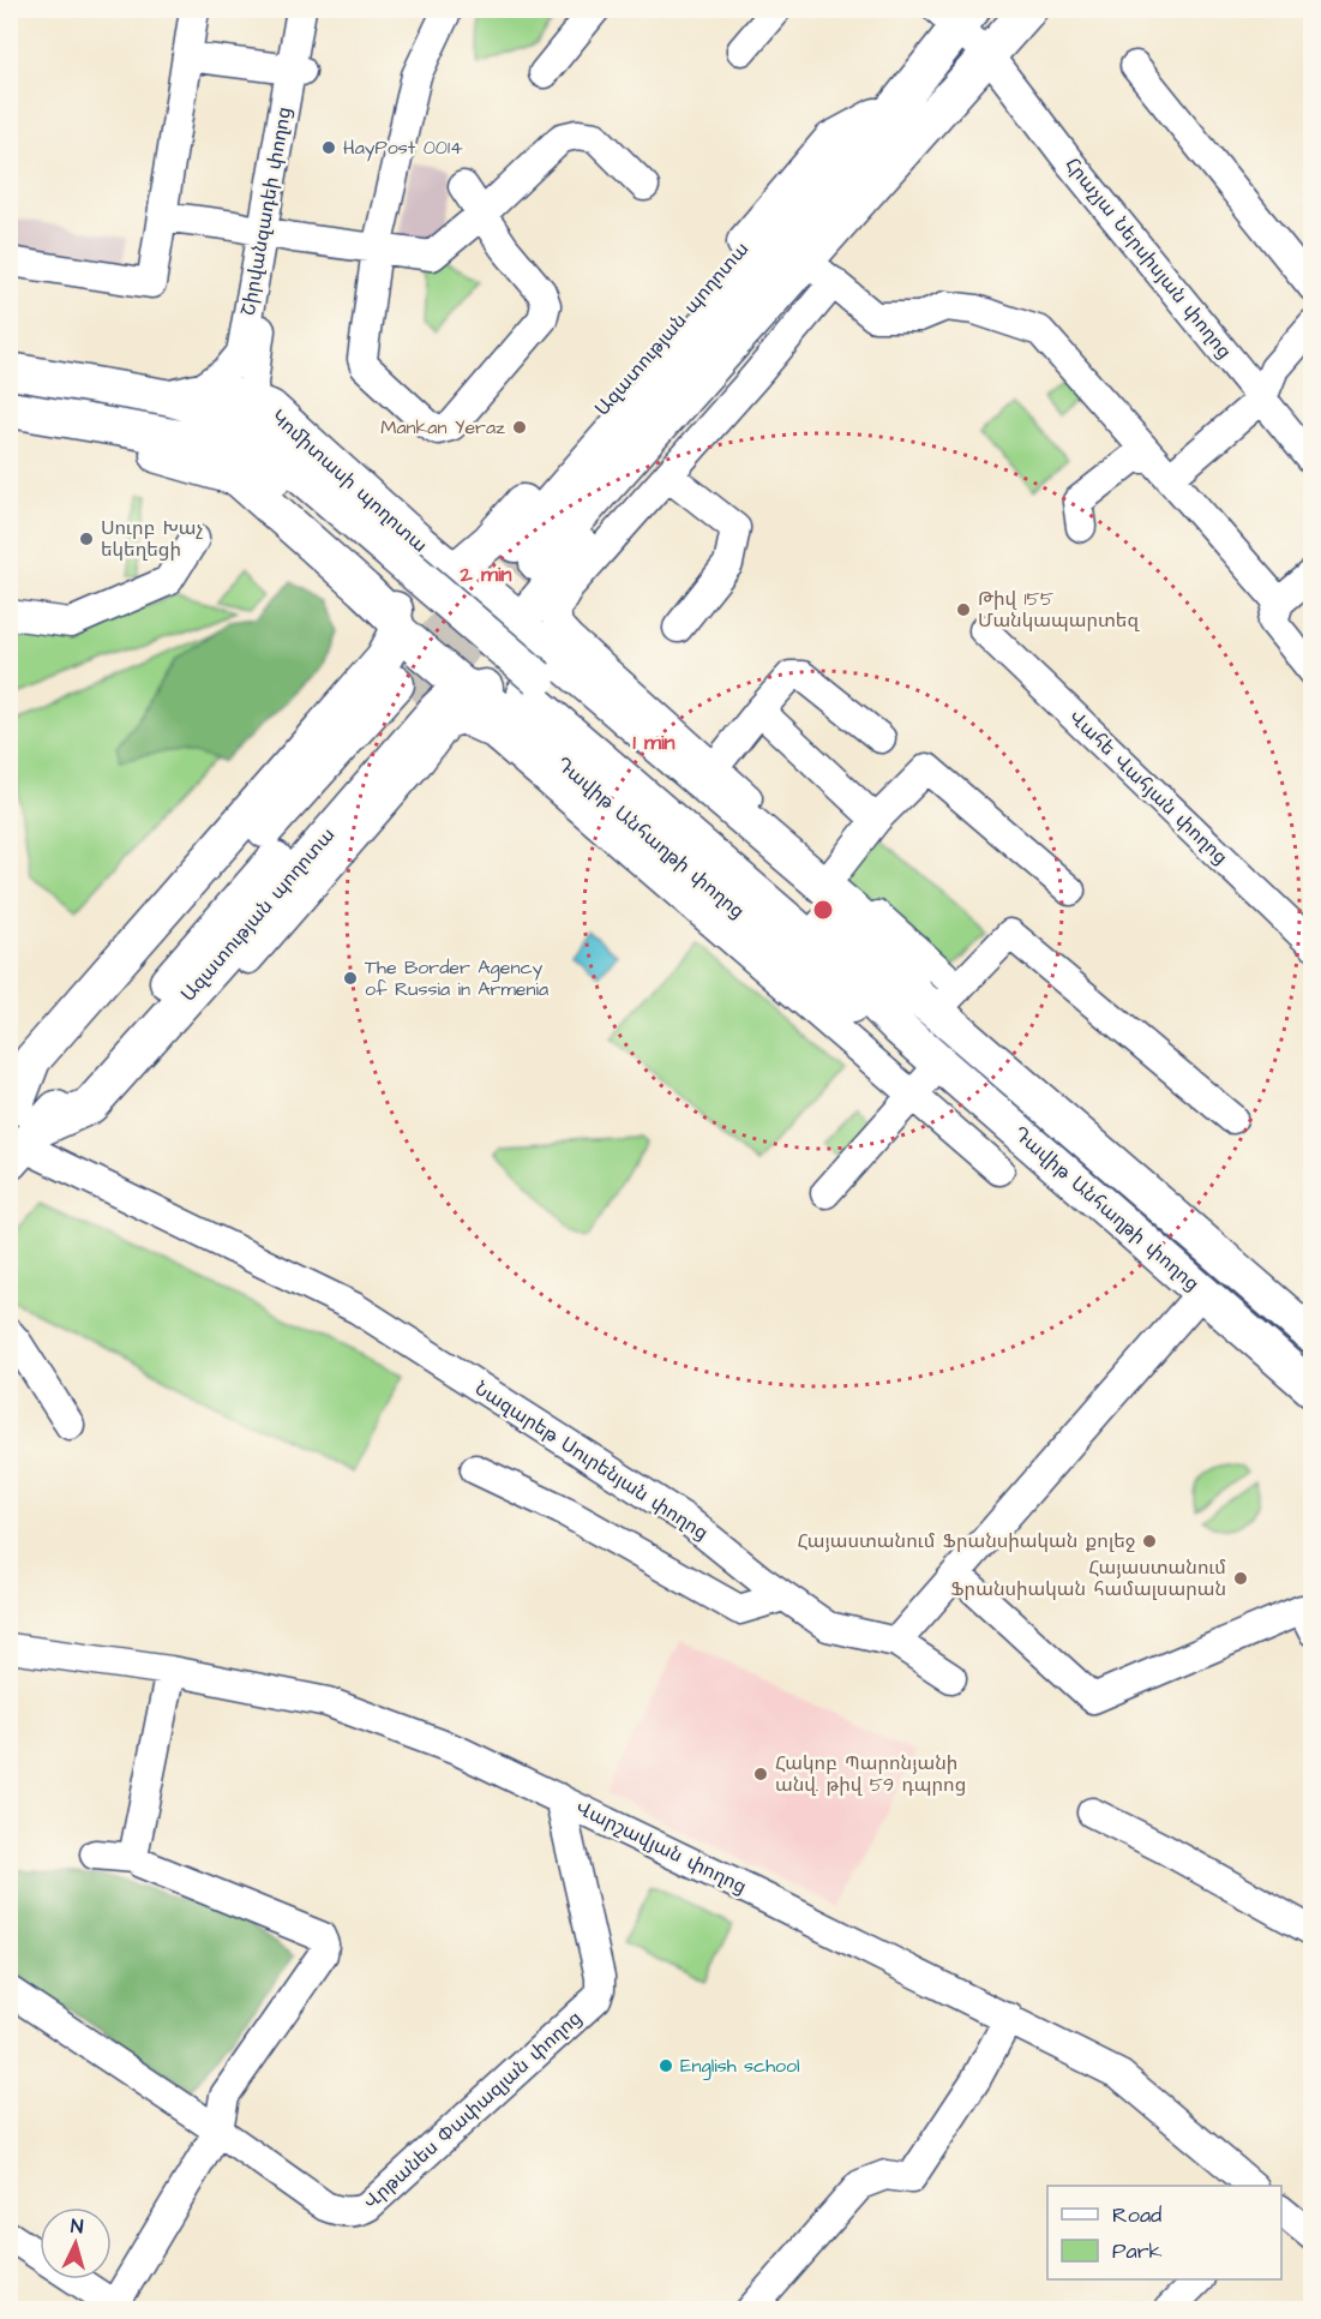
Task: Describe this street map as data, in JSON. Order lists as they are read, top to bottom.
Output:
{
  "streets": {
    "main road": ["Ազատության պողոտա", "Կոմիտասի պողոտա", "Դավիթ Անհաղթի փողոց"],
    "street": [
      "Շիրվանզադեի փողոց",
      "Հրաչյա Ներսիսյան փողոց",
      "Վահե Վահյան փողոց",
      "Նազարեթ Սուրենյան փողոց",
      "Վարշավյան փողոց",
      "Վրթանես Փափազյան փողոց"
    ]
  },
  "crossings": [
    ["Շիրվանզադեի փողոց", "Կոմիտասի պողոտա"],
    ["Հրաչյա Ներսիսյան փողոց", "Ազատության պողոտա"],
    ["Ազատության պողոտա", "Կոմիտասի պողոտա"],
    ["Ազատության պողոտա", "Դավիթ Անհաղթի փողոց"],
    ["Ազատության պողոտա", "Նազարեթ Սուրենյան փողոց"],
    ["Կոմիտասի պողոտա", "Դավիթ Անհաղթի փողոց"],
    ["Վարշավյան փողոց", "Վրթանես Փափազյան փողոց"]
  ],
  "places": [
    "HayPost 0014",
    "Mankan Yeraz",
    "Սուրբ Խաչ եկեղեցի",
    "Թիվ 155 Մանկապարտեզ",
    "The Border Agency of Russia in Armenia",
    "Հայաստանում Ֆրանսիական քոլեջ",
    "Հայաստանում Ֆրանսիական համալսարան",
    "Հակոբ Պարոնյանի անվ. թիվ 59 դպրոց",
    "English school"
  ],
  "legend": ["Road", "Park"],
  "north": "top",
  "rings": ["2 min", "1 min"]
}
